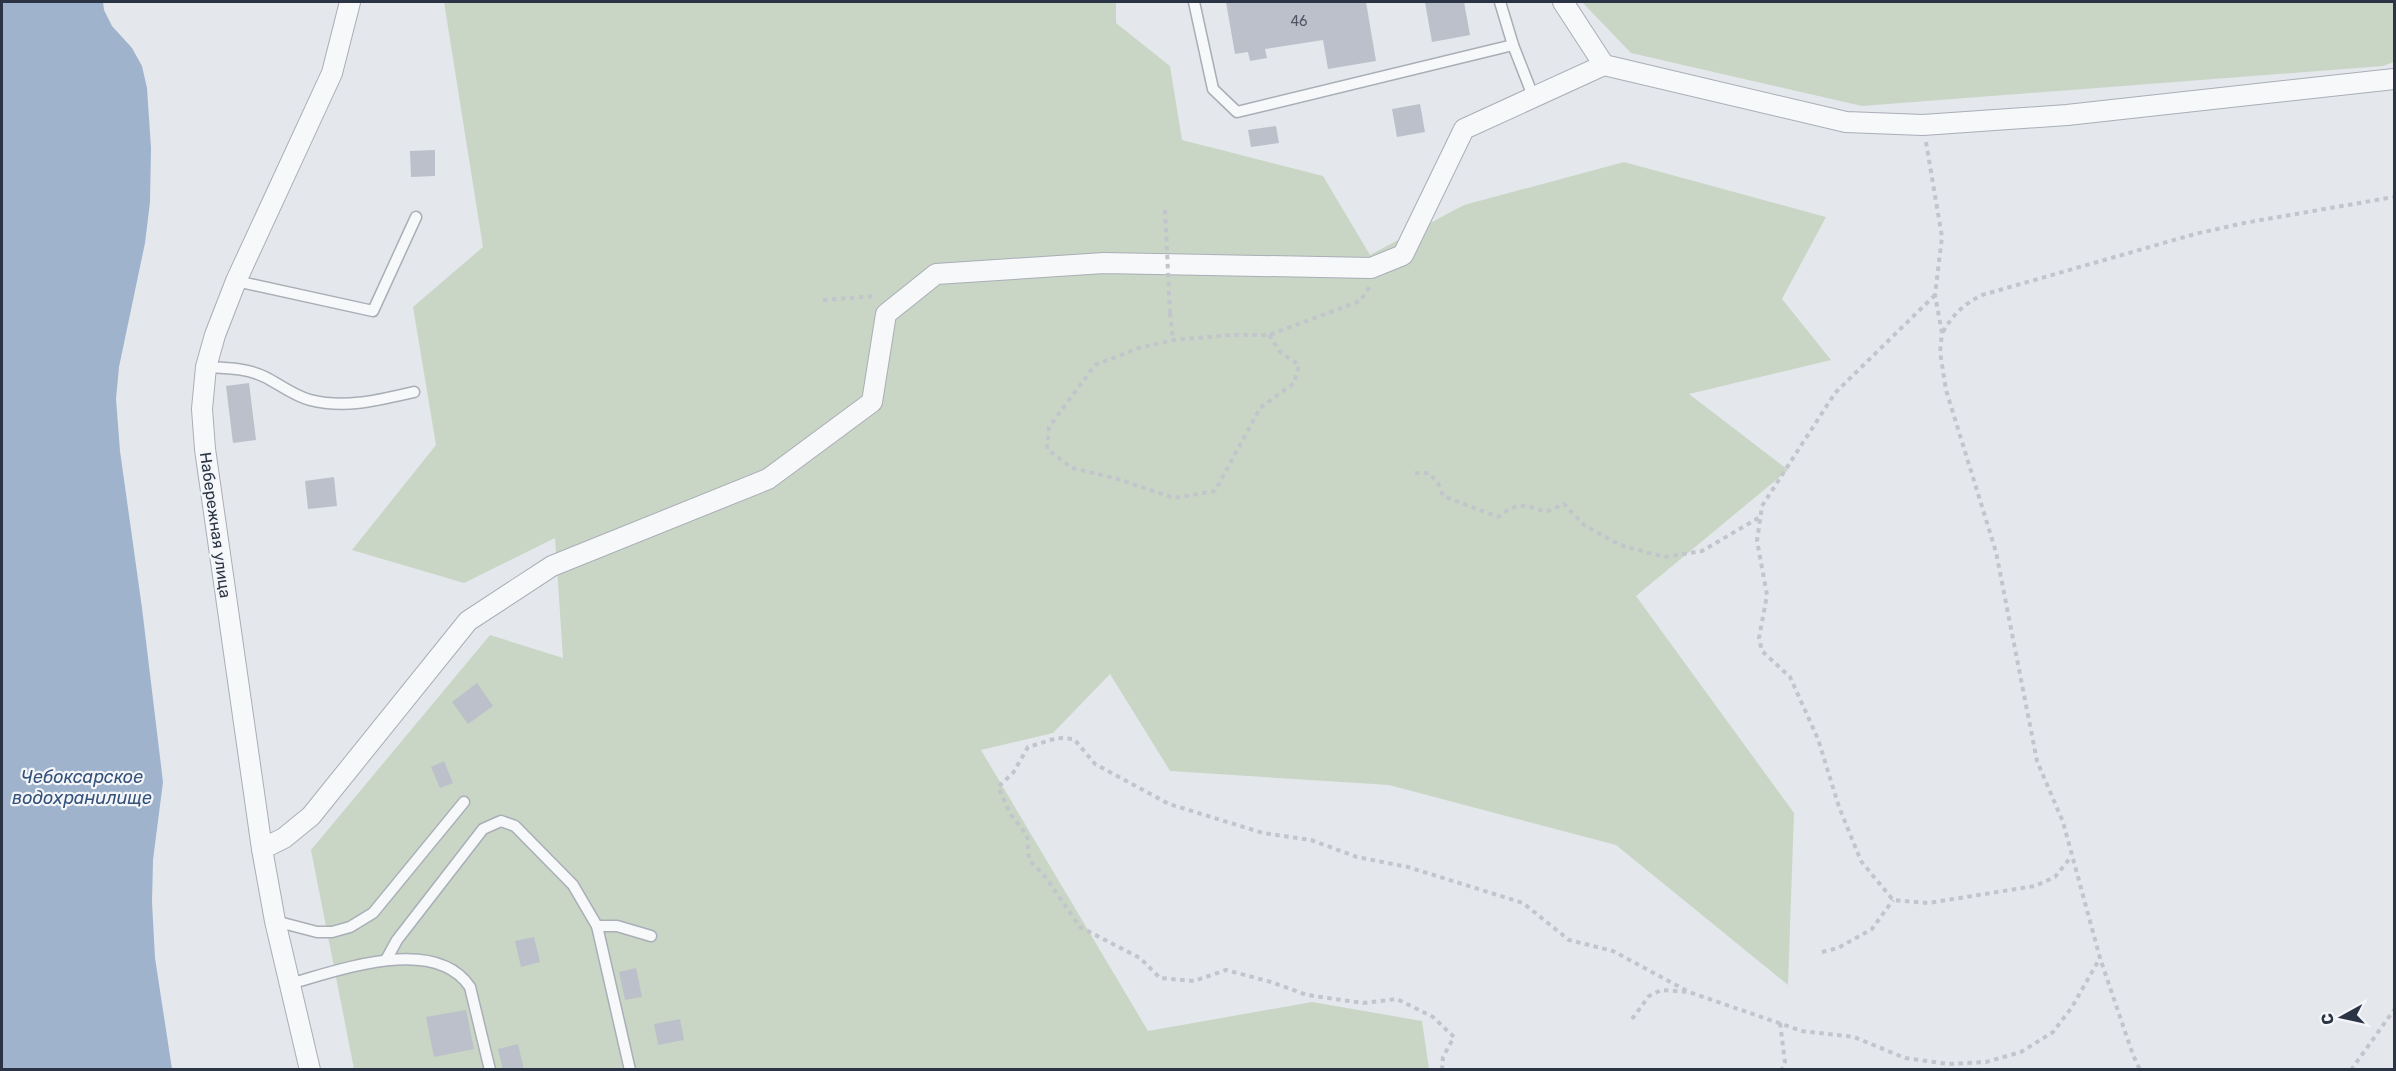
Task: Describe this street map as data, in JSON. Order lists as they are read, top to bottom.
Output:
{
  "streets": {
    "street": ["Набережная улица"]
  },
  "water": ["Чебоксарское водохранилище"],
  "house_numbers": ["46"],
  "north": "left"
}
